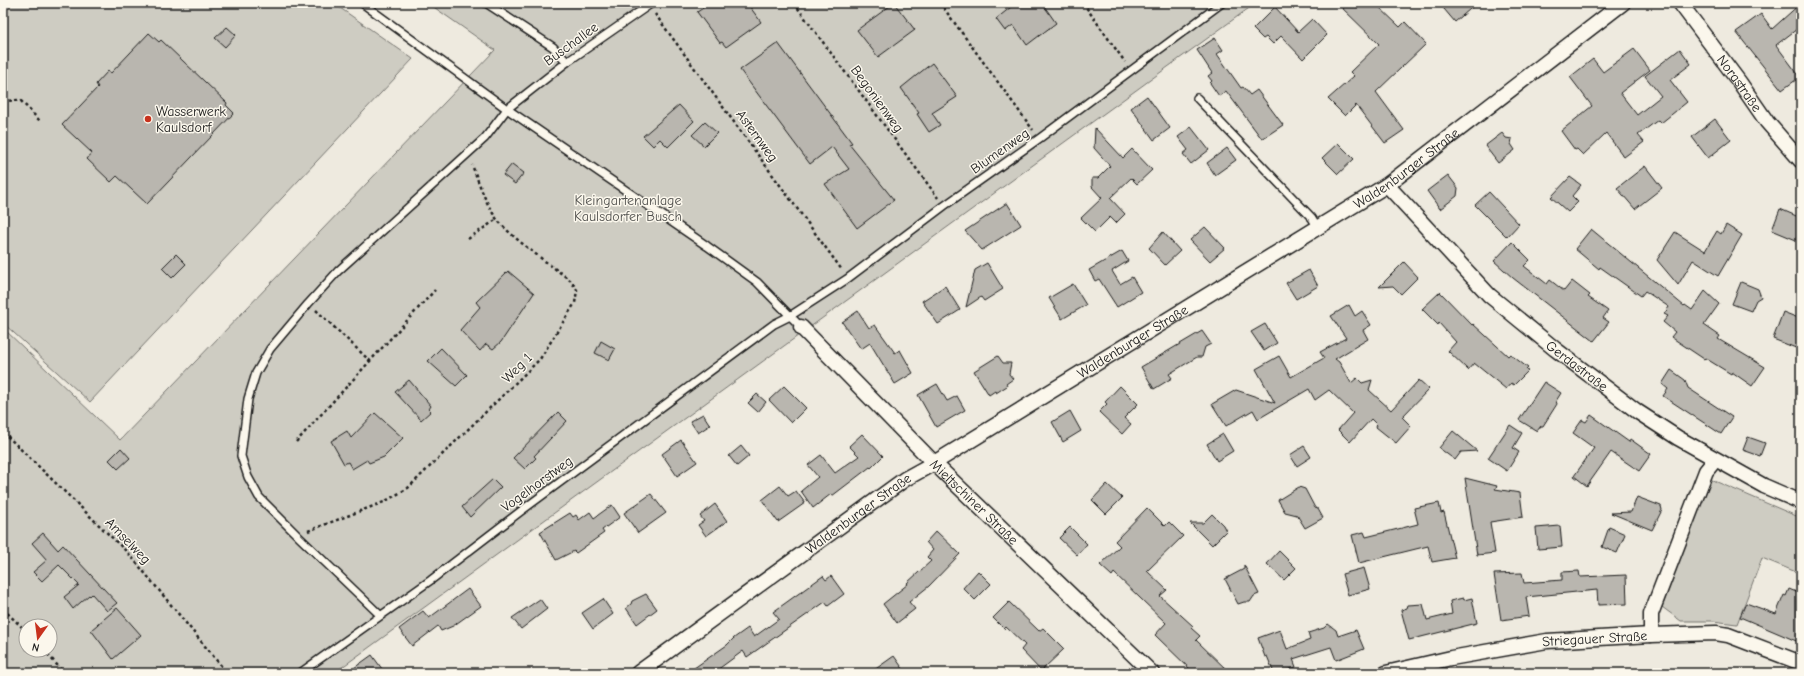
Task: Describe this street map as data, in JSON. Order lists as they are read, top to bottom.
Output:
{
  "streets": {
    "street": [
      "Norastraße",
      "Waldenburger Straße",
      "Gerdastraße",
      "Mieltschiner Straße",
      "Striegauer Straße"
    ],
    "lane": ["Buschallee", "Blumenweg", "Vogelhorstweg"],
    "path": [
      "Begonienweg",
      "Asternweg",
      "Weg 1",
      "Amselweg"
    ]
  },
  "crossings": [
    ["Buschallee", "Asternweg"],
    ["Buschallee", "Weg 1"],
    ["Buschallee", "Vogelhorstweg"],
    ["Begonienweg", "Blumenweg"],
    ["Asternweg", "Blumenweg"],
    ["Blumenweg", "Vogelhorstweg"],
    ["Waldenburger Straße", "Gerdastraße"],
    ["Waldenburger Straße", "Mieltschiner Straße"]
  ],
  "parks": ["Kleingartenanlage Kaulsdorfer Busch"],
  "places": ["Wasserwerk Kaulsdorf"],
  "north": "bottom"
}
